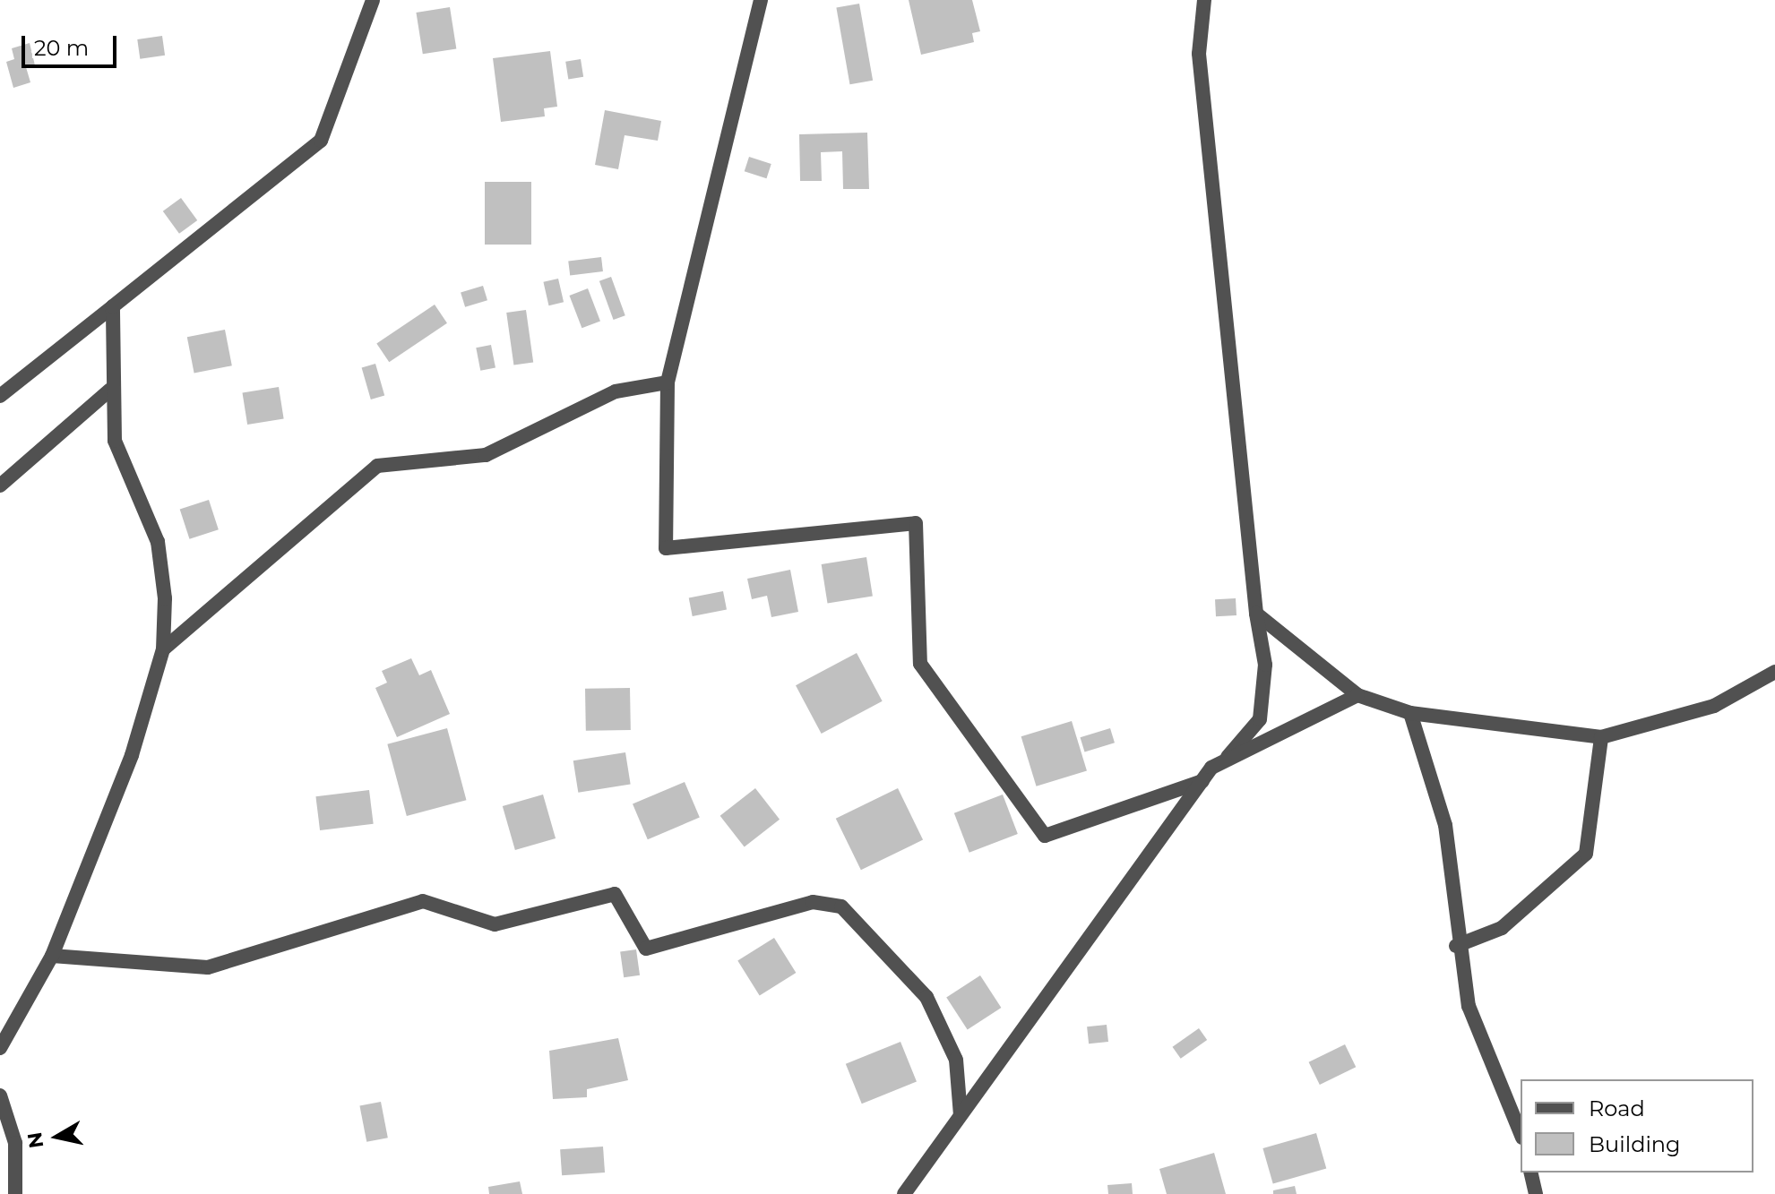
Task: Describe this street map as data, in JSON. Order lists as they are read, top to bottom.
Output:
{
  "legend": ["Road", "Building"],
  "scale_bar": "20 m",
  "north": "left"
}
